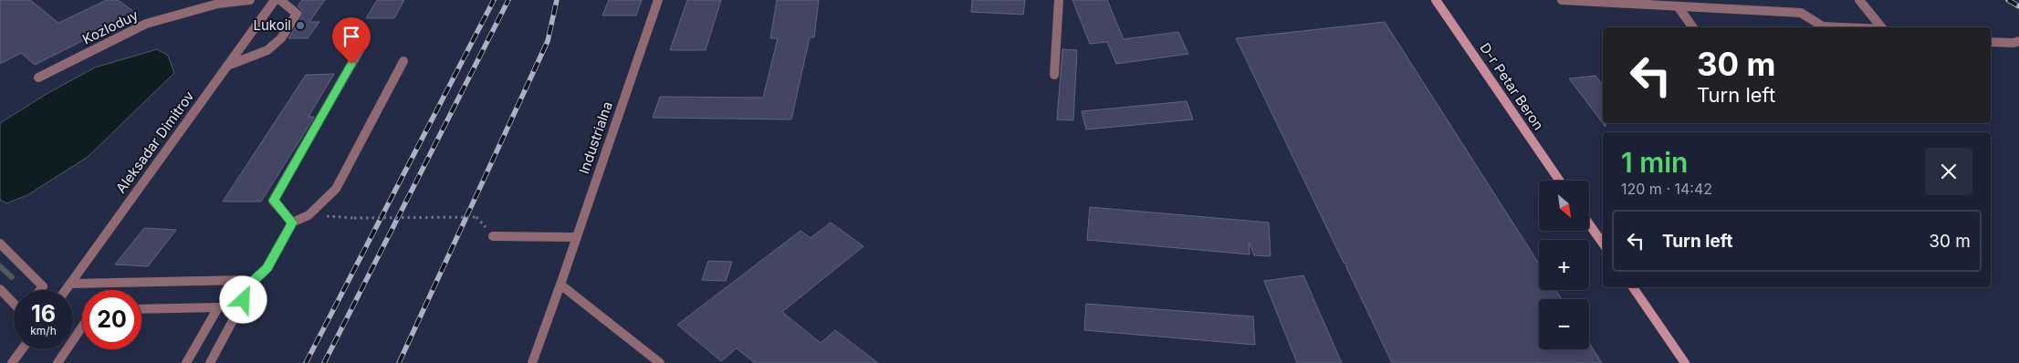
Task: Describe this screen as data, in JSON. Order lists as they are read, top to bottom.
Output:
{
  "streets": {
    "street": [
      "Kozloduy",
      "D-r Petar Beron",
      "Industrialna",
      "Aleksadar Dimitrov"
    ]
  },
  "places": ["Lukoil"],
  "north": "bottom right",
  "page": {
    "turn": ["30 m", "Turn left"],
    "heading": ["1 min", "120 m · 14:42"],
    "map_buttons": ["+", "−"],
    "list": [
      {
        "name": "Turn left",
        "value": "30 m"
      }
    ],
    "speed": "16 km/h",
    "limit": "20"
  }
}
